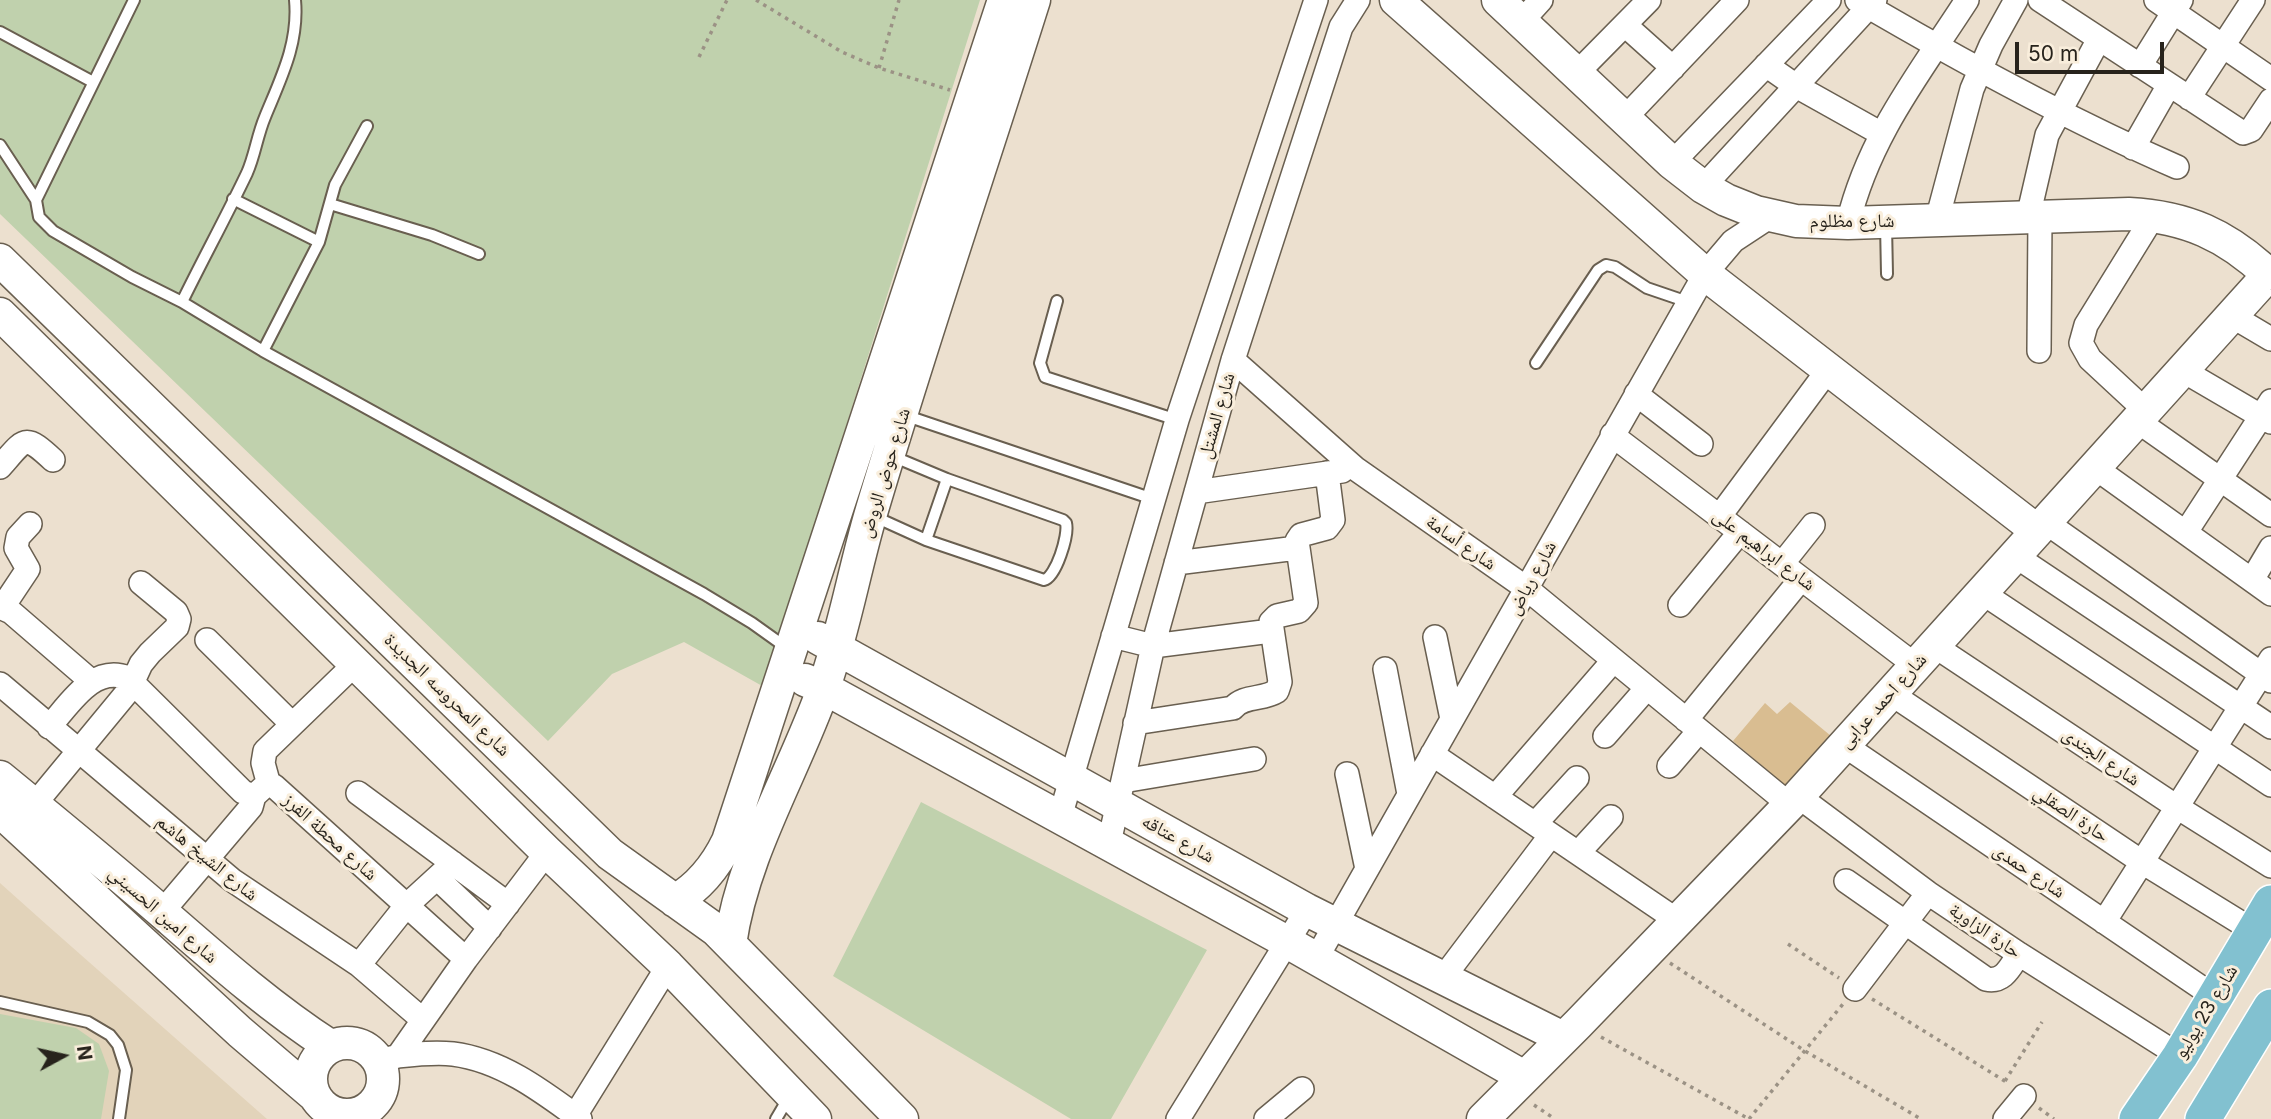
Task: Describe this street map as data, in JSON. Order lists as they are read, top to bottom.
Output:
{
  "streets": {
    "main road": ["شارع 23 يوليو"],
    "street": [
      "شارع مظلوم",
      "شارع المشتل",
      "شارع حوض الروض",
      "شارع أسامة",
      "شارع ابراهيم على",
      "شارع رياض",
      "شارع المحروسه الجديدة",
      "شارع احمد عرابى",
      "شارع الجندى",
      "حارة الصقلي",
      "شارع محطة الفرز",
      "شارع عتاقه",
      "شارع الشيخ هاشم",
      "شارع حمدى",
      "شارع امين الحسيني",
      "حارة الزاوية"
    ]
  },
  "crossings": [
    ["شارع مظلوم", "شارع رياض"],
    ["شارع مظلوم", "شارع احمد عرابى"],
    ["شارع المشتل", "شارع أسامة"],
    ["شارع المشتل", "شارع عتاقه"],
    ["شارع حوض الروض", "شارع المحروسه الجديدة"],
    ["شارع حوض الروض", "شارع عتاقه"],
    ["شارع أسامة", "شارع رياض"],
    ["شارع أسامة", "شارع احمد عرابى"],
    ["شارع أسامة", "حارة الزاوية"],
    ["شارع ابراهيم على", "شارع رياض"],
    ["شارع ابراهيم على", "شارع احمد عرابى"],
    ["شارع ابراهيم على", "شارع الجندى"],
    ["شارع رياض", "شارع عتاقه"],
    ["شارع احمد عرابى", "شارع الجندى"],
    ["شارع احمد عرابى", "حارة الصقلي"],
    ["شارع احمد عرابى", "شارع عتاقه"],
    ["شارع احمد عرابى", "شارع حمدى"],
    ["شارع احمد عرابى", "حارة الزاوية"],
    ["حارة الصقلي", "شارع 23 يوليو"],
    ["شارع حمدى", "شارع 23 يوليو"],
    ["حارة الزاوية", "شارع 23 يوليو"]
  ],
  "scale_bar": "50 m",
  "north": "right"
}
